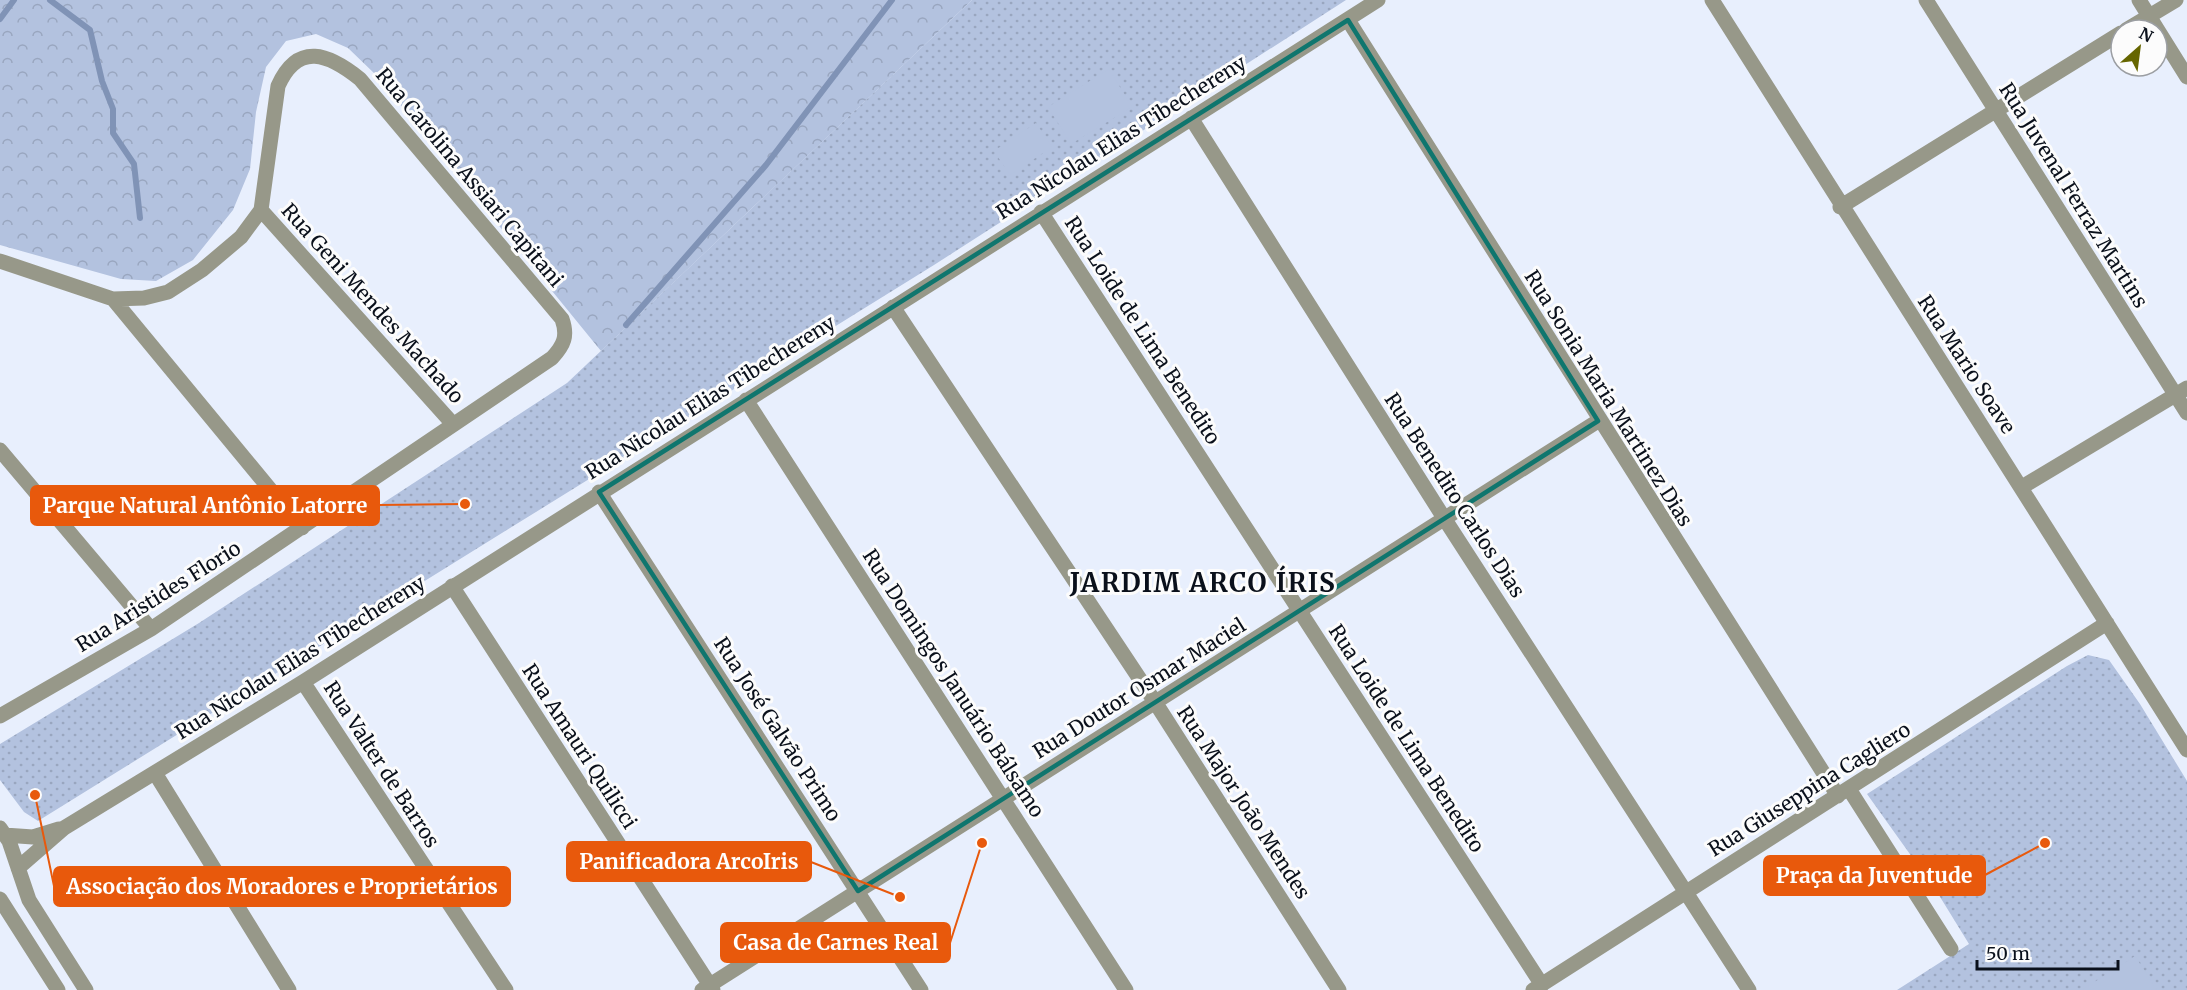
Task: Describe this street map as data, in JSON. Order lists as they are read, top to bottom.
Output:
{
  "streets": {
    "street": [
      "Rua Nicolau Elias Tibechereny",
      "Rua Carolina Assiari Capitani",
      "Rua Juvenal Ferraz Martins",
      "Rua Geni Mendes Machado",
      "Rua Loide de Lima Benedito",
      "Rua Mario Soave",
      "Rua Sonia Maria Martinez Dias",
      "Rua Benedito Carlos Dias",
      "Rua Aristides Florio",
      "Rua Domingos Januário Bálsamo",
      "Rua Doutor Osmar Maciel",
      "Rua José Galvão Primo",
      "Rua Amauri Quilicci",
      "Rua Valter de Barros",
      "Rua Giuseppina Cagliero",
      "Rua Major João Mendes"
    ]
  },
  "crossings": [
    ["Rua Nicolau Elias Tibechereny", "Rua Loide de Lima Benedito"],
    ["Rua Nicolau Elias Tibechereny", "Rua Sonia Maria Martinez Dias"],
    ["Rua Nicolau Elias Tibechereny", "Rua Benedito Carlos Dias"],
    ["Rua Nicolau Elias Tibechereny", "Rua Domingos Januário Bálsamo"],
    ["Rua Nicolau Elias Tibechereny", "Rua José Galvão Primo"],
    ["Rua Nicolau Elias Tibechereny", "Rua Amauri Quilicci"],
    ["Rua Nicolau Elias Tibechereny", "Rua Valter de Barros"],
    ["Rua Nicolau Elias Tibechereny", "Rua Major João Mendes"],
    ["Rua Carolina Assiari Capitani", "Rua Geni Mendes Machado"],
    ["Rua Carolina Assiari Capitani", "Rua Aristides Florio"],
    ["Rua Geni Mendes Machado", "Rua Aristides Florio"],
    ["Rua Loide de Lima Benedito", "Rua Doutor Osmar Maciel"],
    ["Rua Loide de Lima Benedito", "Rua Giuseppina Cagliero"],
    ["Rua Mario Soave", "Rua Giuseppina Cagliero"],
    ["Rua Sonia Maria Martinez Dias", "Rua Doutor Osmar Maciel"],
    ["Rua Sonia Maria Martinez Dias", "Rua Giuseppina Cagliero"],
    ["Rua Benedito Carlos Dias", "Rua Doutor Osmar Maciel"],
    ["Rua Benedito Carlos Dias", "Rua Giuseppina Cagliero"],
    ["Rua Domingos Januário Bálsamo", "Rua Doutor Osmar Maciel"],
    ["Rua Doutor Osmar Maciel", "Rua José Galvão Primo"],
    ["Rua Doutor Osmar Maciel", "Rua Amauri Quilicci"],
    ["Rua Doutor Osmar Maciel", "Rua Major João Mendes"]
  ],
  "districts": ["JARDIM ARCO ÍRIS"],
  "places": [
    "Parque Natural Antônio Latorre",
    "Associação dos Moradores e Proprietários",
    "Casa de Carnes Real",
    "Praça da Juventude",
    "Panificadora ArcoIris"
  ],
  "scale_bar": "50 m",
  "north": "top right"
}
